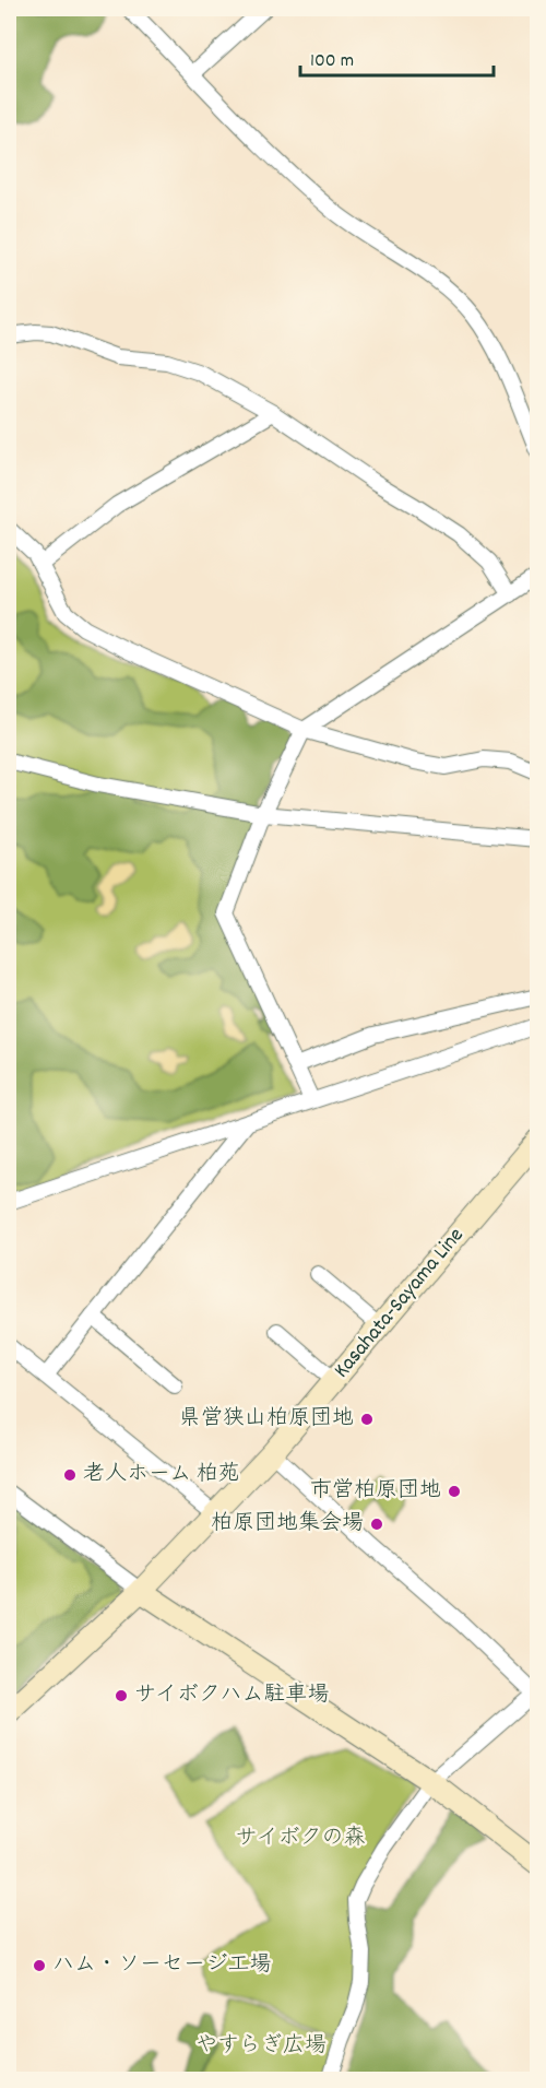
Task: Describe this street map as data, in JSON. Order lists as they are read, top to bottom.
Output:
{
  "streets": {
    "main road": ["Kasahata-Sayama Line"]
  },
  "parks": ["サイボクの森", "やすらぎ広場"],
  "places": [
    "県営狭山柏原団地",
    "老人ホーム 柏苑",
    "市営柏原団地",
    "柏原団地集会場",
    "サイボクハム駐車場",
    "ハム・ソーセージ工場"
  ],
  "scale_bar": "100 m"
}
